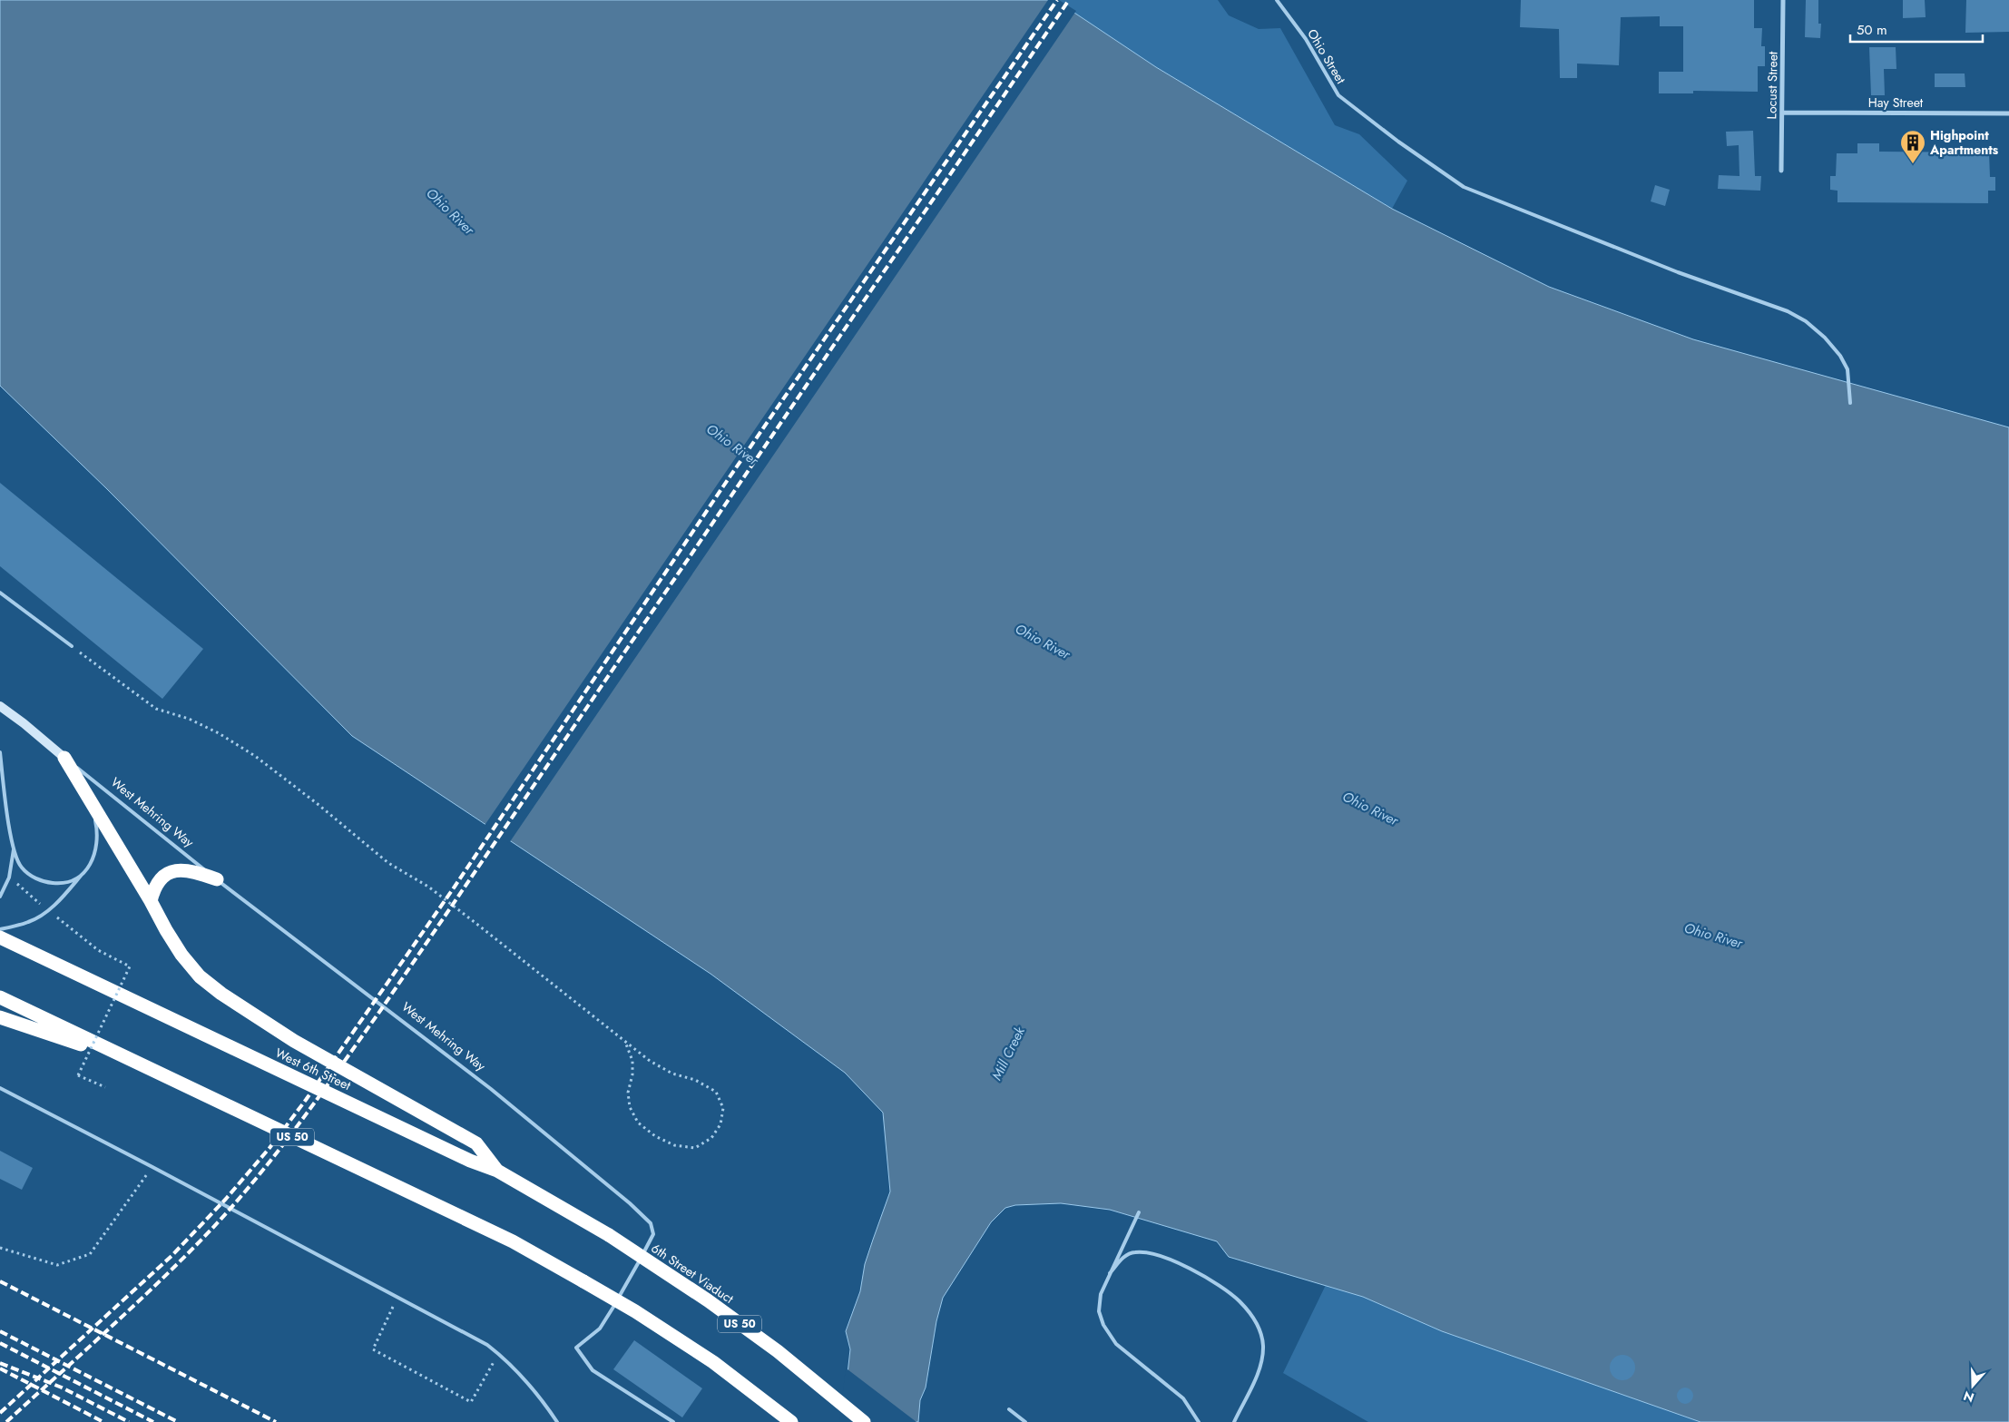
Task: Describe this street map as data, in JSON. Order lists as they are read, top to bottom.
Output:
{
  "streets": {
    "highway": ["West 6th Street", "US 50", "6th Street Viaduct"],
    "main road": ["West Mehring Way"],
    "street": ["Locust Street", "Hay Street"],
    "lane": ["Ohio Street"]
  },
  "crossings": [
    ["Locust Street", "Hay Street"],
    ["West 6th Street", "6th Street Viaduct"]
  ],
  "water": ["Ohio River", "Mill Creek"],
  "places": {
    "building": ["Highpoint Apartments"]
  },
  "scale_bar": "50 m",
  "north": "bottom"
}
